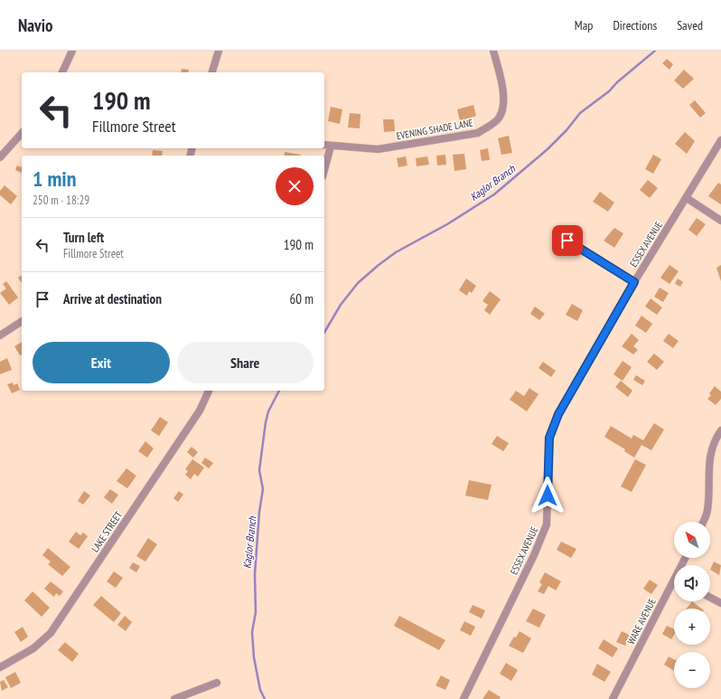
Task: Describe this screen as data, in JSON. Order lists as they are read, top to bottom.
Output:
{
  "streets": {
    "street": [
      "EVENING SHADE LANE",
      "ESSEX AVENUE",
      "LAKE STREET",
      "WARE AVENUE"
    ]
  },
  "water": ["Kaglor Branch"],
  "north": "top left",
  "page": {
    "header": "Navio",
    "nav": ["Map", "Directions", "Saved"],
    "turn": ["190 m", "Fillmore Street"],
    "heading": ["1 min", "250 m · 18:29"],
    "list": [
      {
        "name": "Turn left",
        "note": "Fillmore Street",
        "value": "190 m"
      },
      {
        "name": "Arrive at destination",
        "value": "60 m"
      }
    ],
    "buttons": ["Exit", "Share"],
    "map_buttons": ["+", "−"]
  }
}
